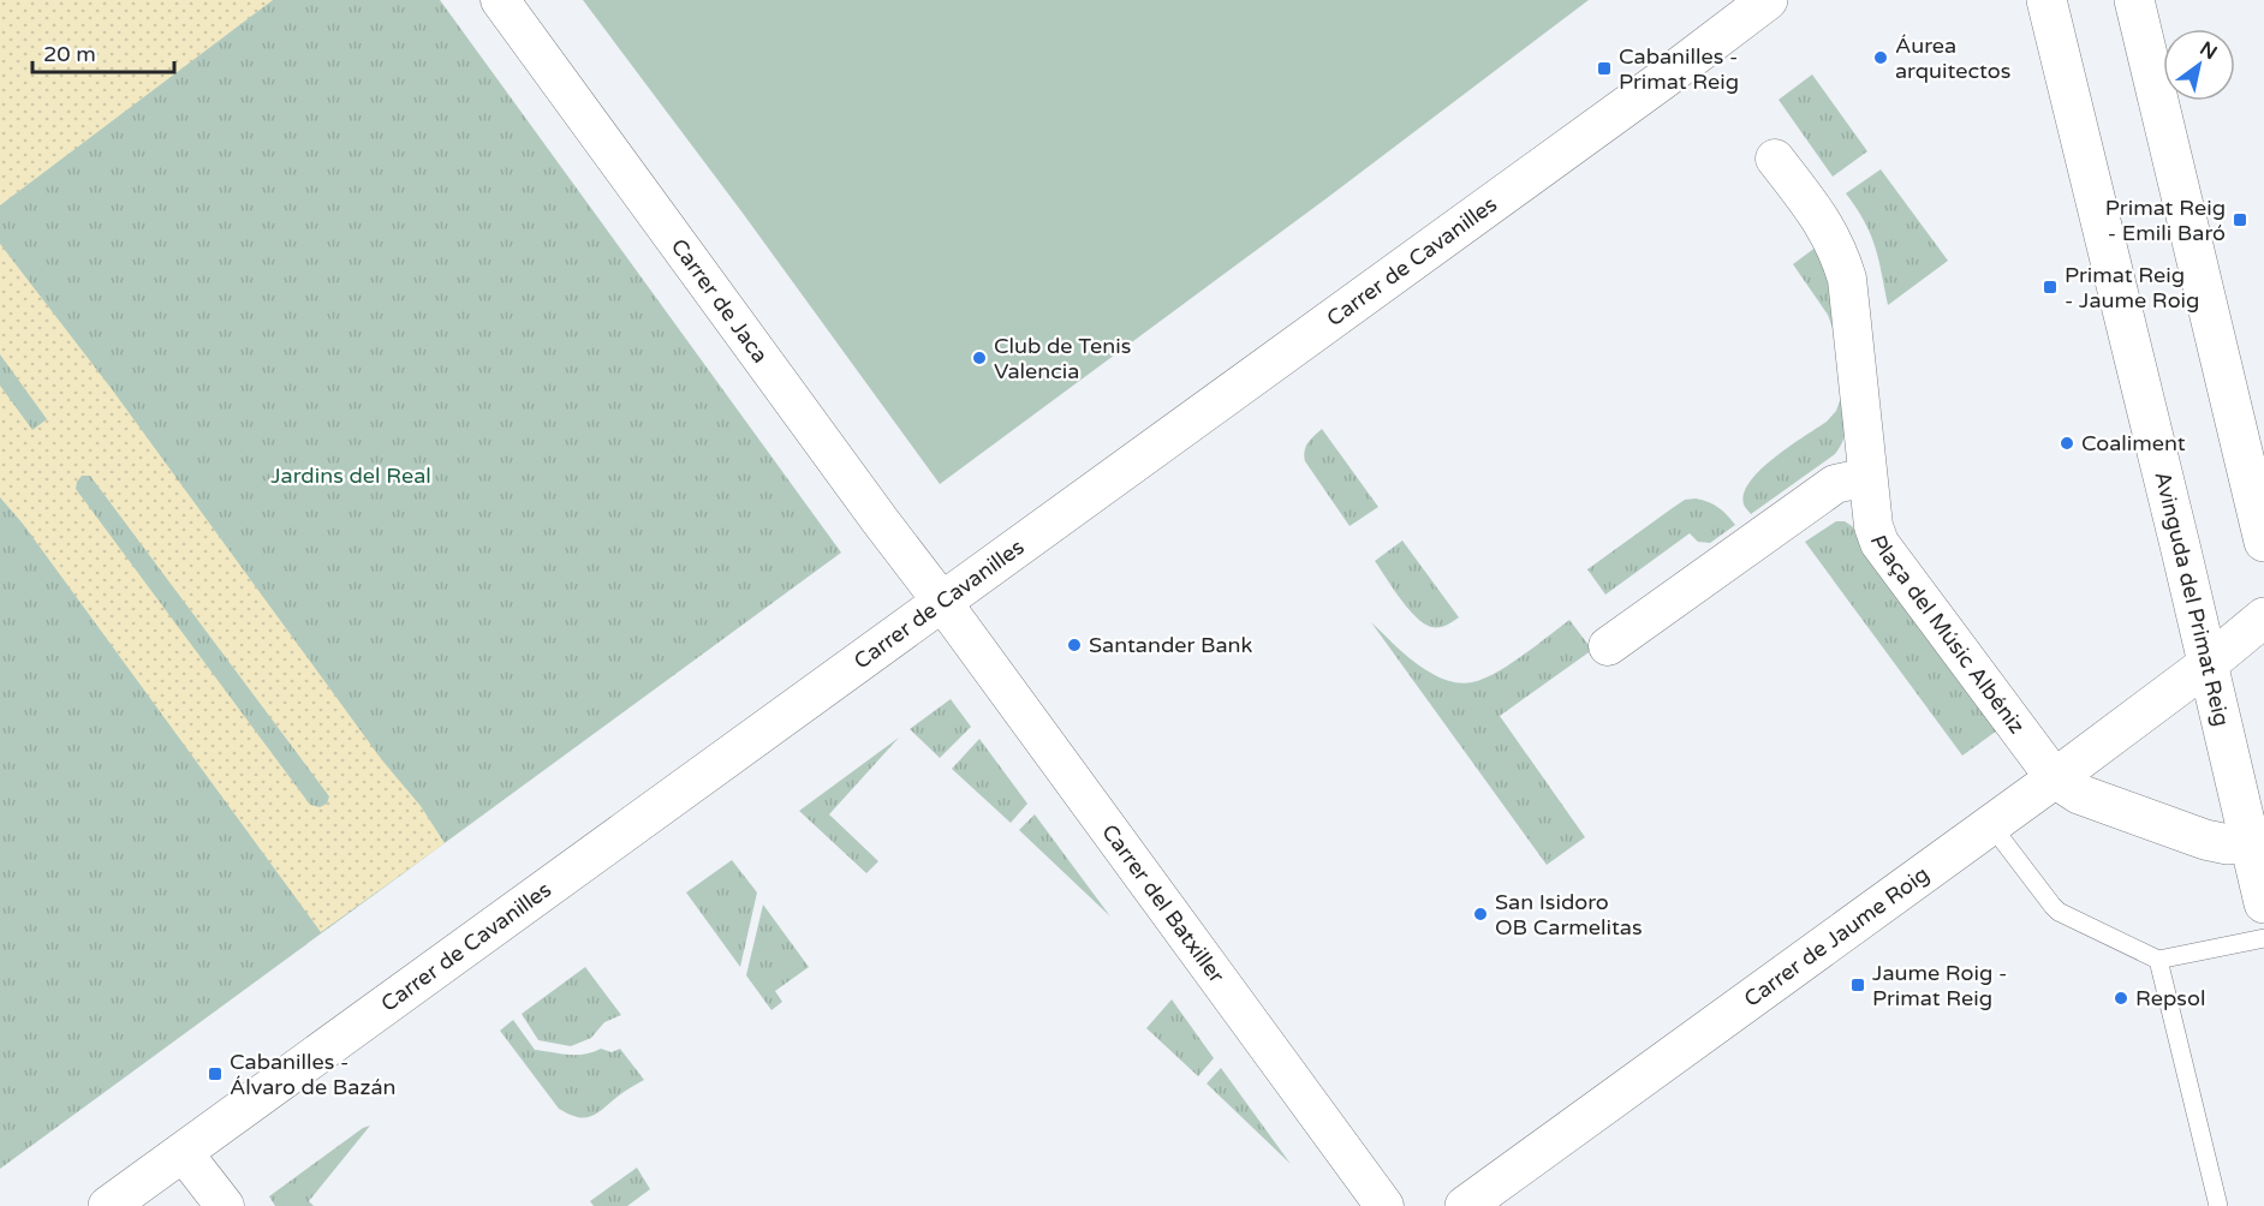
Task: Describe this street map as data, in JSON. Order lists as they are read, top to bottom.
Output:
{
  "streets": {
    "main road": ["Carrer de Cavanilles", "Avinguda del Primat Reig", "Carrer de Jaume Roig"],
    "street": ["Carrer de Jaca", "Plaça del Músic Albéniz", "Carrer del Batxiller"]
  },
  "crossings": [
    ["Carrer de Cavanilles", "Carrer de Jaca"],
    ["Carrer de Cavanilles", "Carrer del Batxiller"],
    ["Carrer de Jaca", "Carrer del Batxiller"],
    ["Avinguda del Primat Reig", "Carrer de Jaume Roig"],
    ["Plaça del Músic Albéniz", "Carrer de Jaume Roig"]
  ],
  "parks": ["Jardins del Real"],
  "places": {
    "other": [
      "Áurea arquitectos",
      "Club de Tenis Valencia",
      "Coaliment",
      "Santander Bank",
      "San Isidoro OB Carmelitas",
      "Repsol"
    ],
    "transit": [
      "Cabanilles - Primat Reig",
      "Primat Reig - Emili Baró",
      "Primat Reig - Jaume Roig",
      "Jaume Roig - Primat Reig",
      "Cabanilles - Álvaro de Bazán"
    ]
  },
  "scale_bar": "20 m",
  "north": "top right"
}
